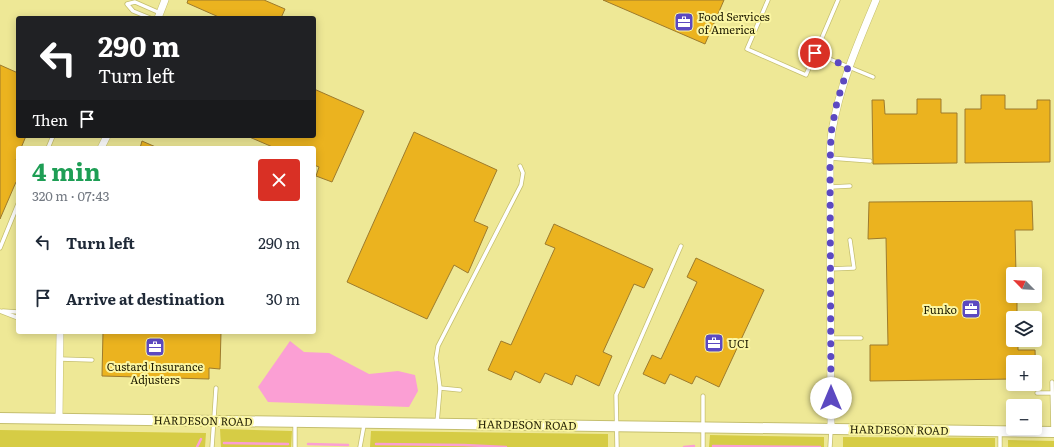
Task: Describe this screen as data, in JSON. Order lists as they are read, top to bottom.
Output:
{
  "streets": {
    "street": ["HARDESON ROAD"]
  },
  "places": {
    "office": [
      "Food Services of America",
      "Funko",
      "UCI",
      "Custard Insurance Adjusters"
    ]
  },
  "north": "top left",
  "page": {
    "turn": ["290 m", "Turn left"],
    "then": "Then",
    "heading": ["4 min", "320 m · 07:43"],
    "list": [
      {
        "name": "Turn left",
        "value": "290 m"
      },
      {
        "name": "Arrive at destination",
        "value": "30 m"
      }
    ],
    "map_buttons": ["+", "−"]
  }
}
